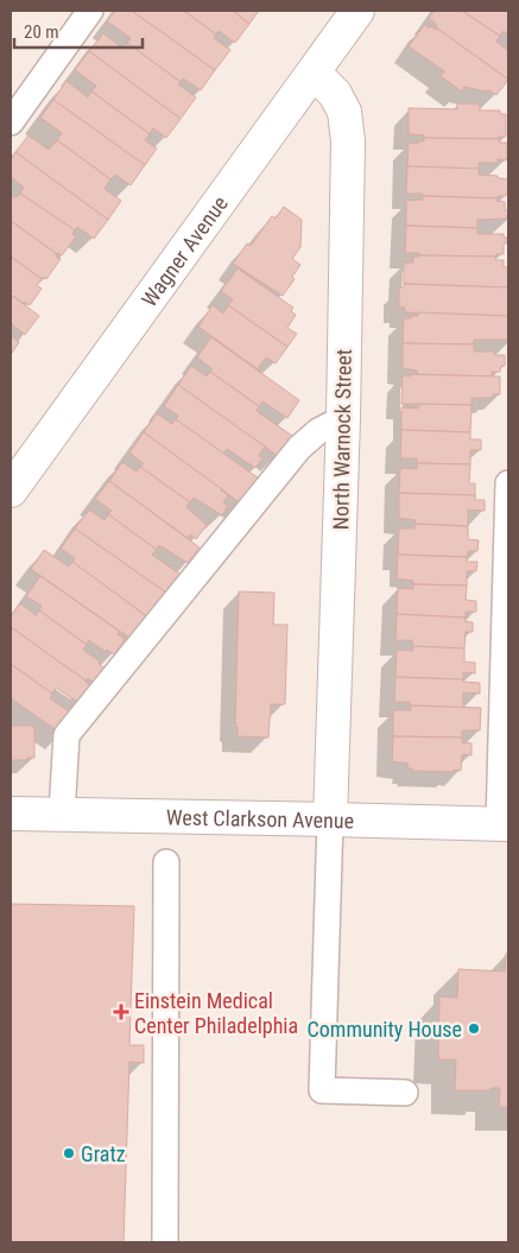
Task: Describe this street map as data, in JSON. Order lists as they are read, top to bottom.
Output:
{
  "streets": {
    "street": ["Wagner Avenue", "North Warnock Street", "West Clarkson Avenue"]
  },
  "crossings": [
    ["Wagner Avenue", "North Warnock Street"],
    ["North Warnock Street", "West Clarkson Avenue"]
  ],
  "places": {
    "health": ["Einstein Medical Center Philadelphia"],
    "other": ["Community House", "Gratz"]
  },
  "scale_bar": "20 m"
}
